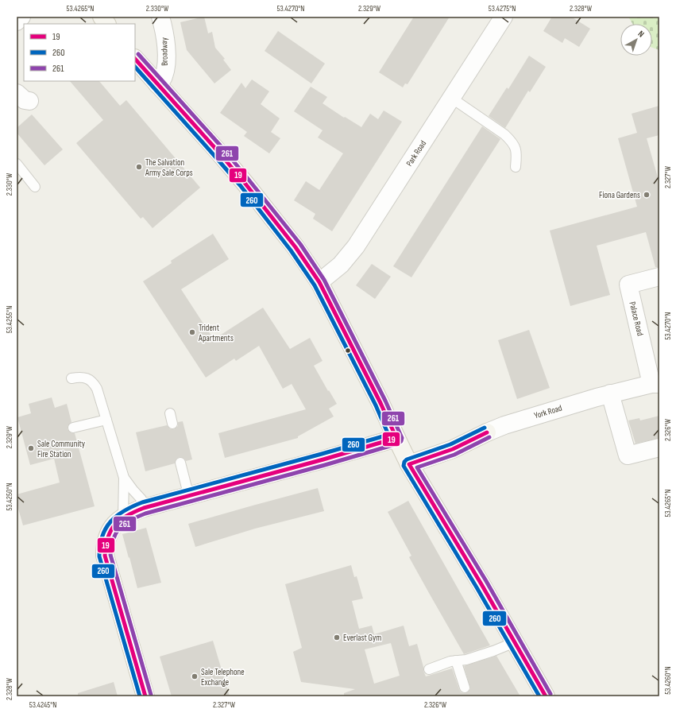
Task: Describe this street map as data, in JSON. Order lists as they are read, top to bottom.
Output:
{
  "streets": {
    "street": [
      "Broadway",
      "Park Road",
      "Palace Road",
      "York Road"
    ]
  },
  "crossings": [
    ["Palace Road", "York Road"]
  ],
  "places": [
    "The Salvation Army Sale Corps",
    "Fiona Gardens",
    "Trident Apartments",
    "Sale Community Fire Station",
    "Everlast Gym",
    "Sale Telephone Exchange"
  ],
  "lines": ["transit line 261", "transit line 19", "transit line 260"],
  "legend": ["19", "260", "261"],
  "north": "top right",
  "coordinates": [
    "53.4265°N",
    "2.330°W",
    "53.4270°N",
    "2.329°W",
    "53.4275°N",
    "2.328°W",
    "2.327°W",
    "53.4255°N",
    "2.326°W",
    "53.4250°N",
    "53.4260°N",
    "53.4245°N"
  ]
}
